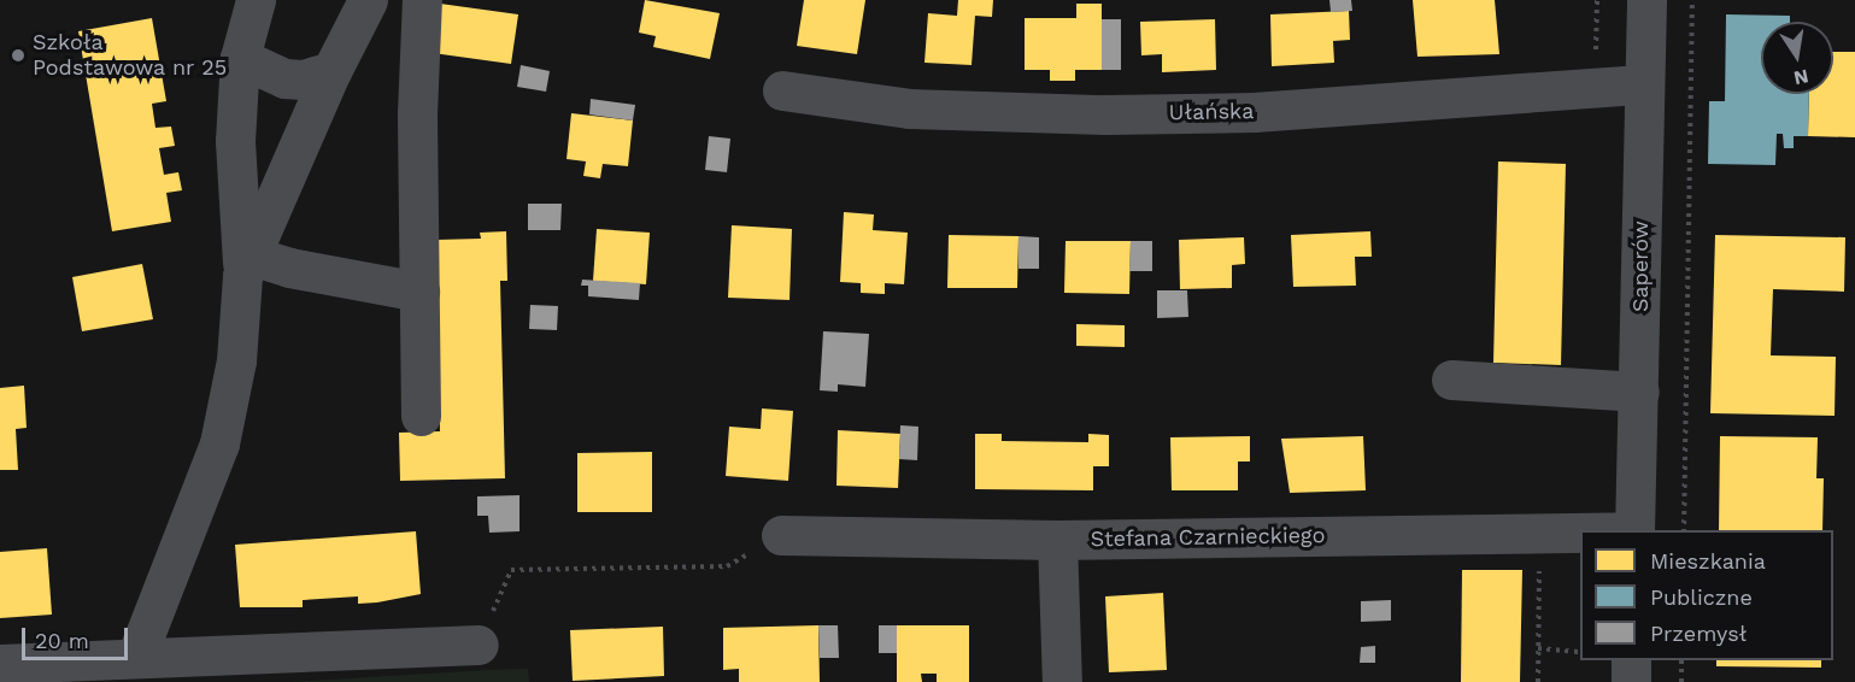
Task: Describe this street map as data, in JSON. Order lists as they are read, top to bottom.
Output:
{
  "streets": {
    "street": ["Ułańska", "Saperów", "Stefana Czarnieckiego"]
  },
  "crossings": [
    ["Ułańska", "Saperów"]
  ],
  "places": ["Szkoła Podstawowa nr 25"],
  "legend": ["Mieszkania", "Publiczne", "Przemysł"],
  "scale_bar": "20 m",
  "north": "bottom"
}
